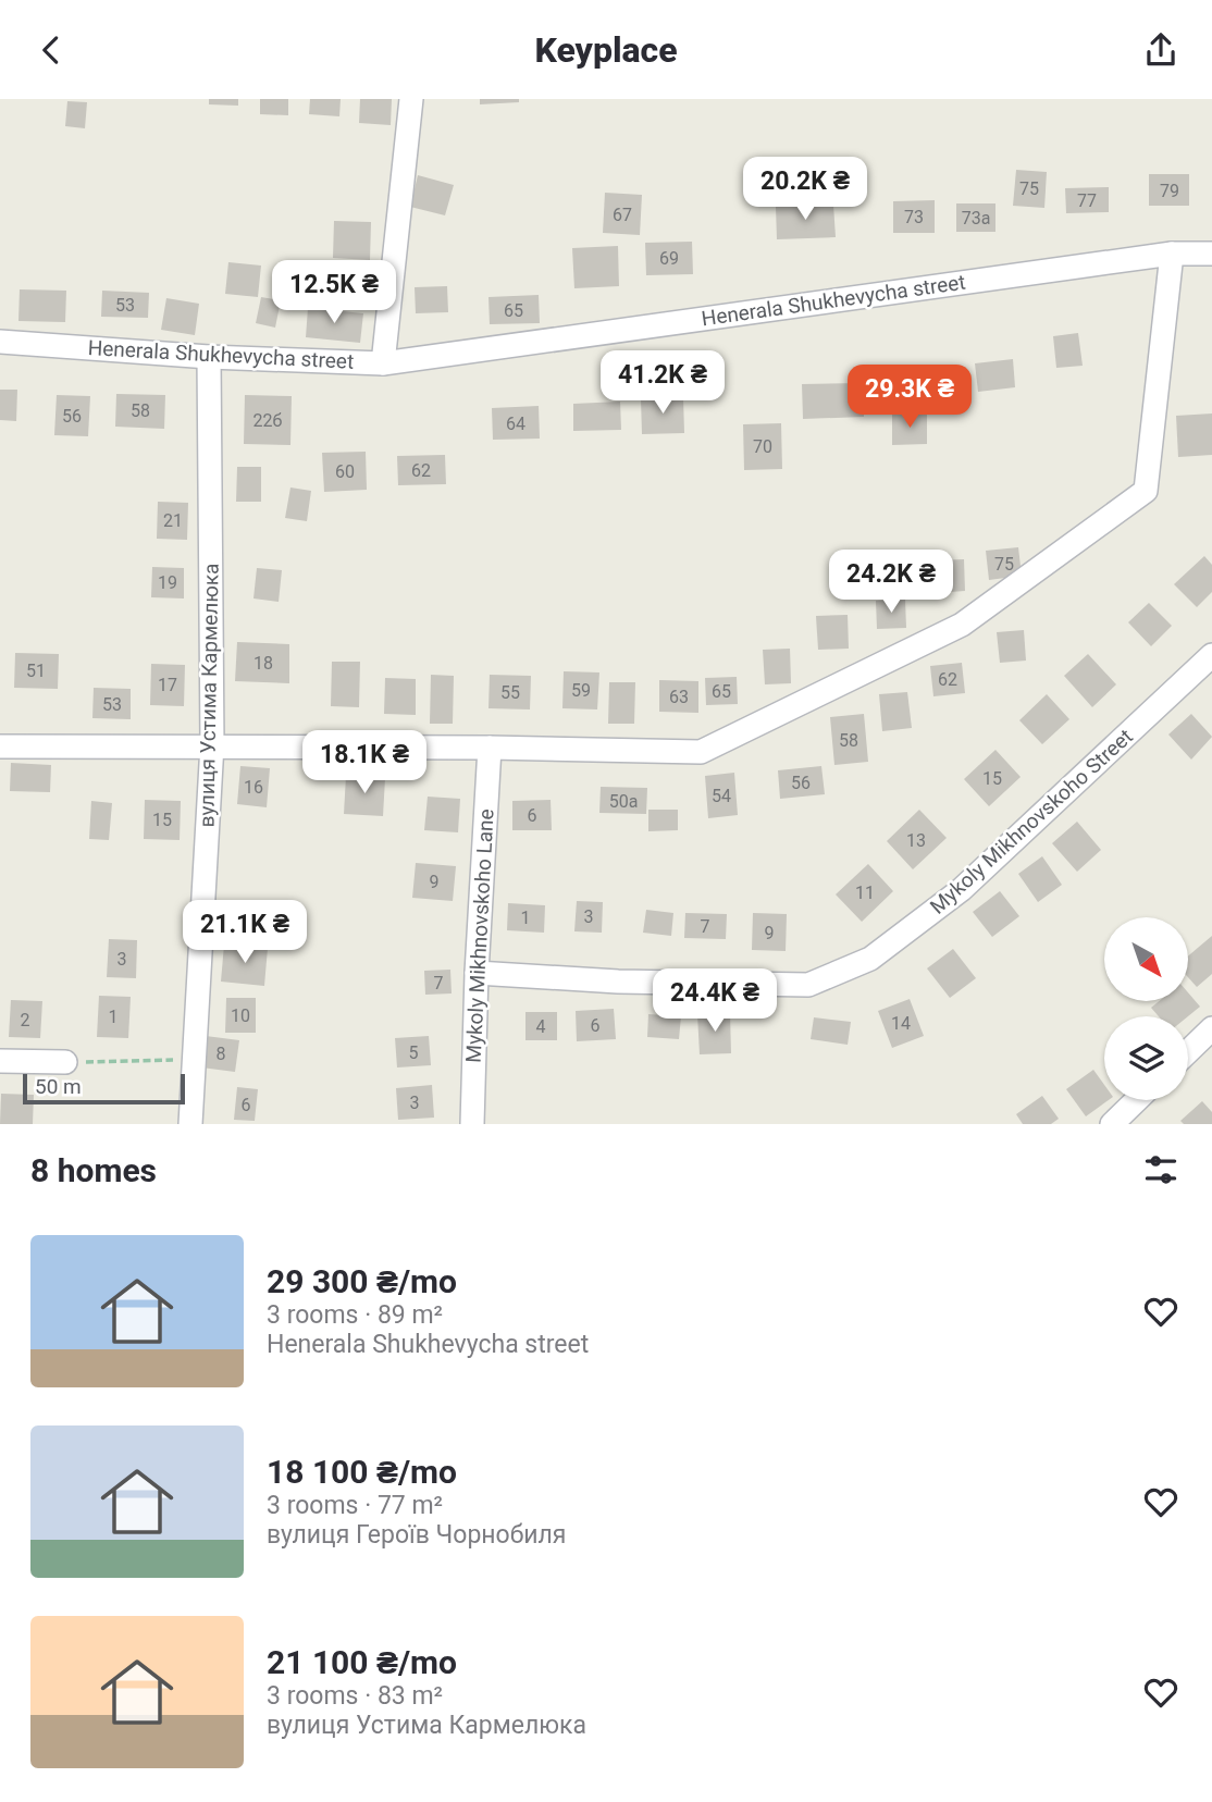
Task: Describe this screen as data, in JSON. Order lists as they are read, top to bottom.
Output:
{
  "streets": {
    "street": [
      "Henerala Shukhevycha street",
      "вулиця Устима Кармелюка",
      "Mykoly Mikhnovskoho Street",
      "Mykoly Mikhnovskoho Lane"
    ]
  },
  "crossings": [
    ["Henerala Shukhevycha street", "вулиця Устима Кармелюка"],
    ["Mykoly Mikhnovskoho Street", "Mykoly Mikhnovskoho Lane"]
  ],
  "house_numbers": [
    "75",
    "79",
    "77",
    "67",
    "73",
    "73а",
    "69",
    "53",
    "65",
    "58",
    "56",
    "22б",
    "64",
    "70",
    "62",
    "60",
    "21",
    "75",
    "19",
    "18",
    "51",
    "62",
    "17",
    "59",
    "65",
    "55",
    "63",
    "53",
    "58",
    "15",
    "56",
    "16",
    "54",
    "50а",
    "6",
    "15",
    "13",
    "9",
    "11",
    "3",
    "1",
    "7",
    "9",
    "3",
    "7",
    "10",
    "1",
    "2",
    "14",
    "6",
    "4",
    "5",
    "8",
    "3",
    "6"
  ],
  "scale_bar": "50 m",
  "north": "bottom right",
  "page": {
    "header": "Keyplace",
    "price": [
      "20.2K ₴",
      "12.5K ₴",
      "41.2K ₴",
      "29.3K ₴",
      "24.2K ₴",
      "18.1K ₴",
      "21.1K ₴",
      "24.4K ₴"
    ],
    "scale": "50 m",
    "heading": "8 homes",
    "list": [
      {
        "name": "29 300 ₴/mo",
        "note": "3 rooms · 89 m² · Henerala Shukhevycha street"
      },
      {
        "name": "18 100 ₴/mo",
        "note": "3 rooms · 77 m² · вулиця Героїв Чорнобиля"
      },
      {
        "name": "21 100 ₴/mo",
        "note": "3 rooms · 83 m² · вулиця Устима Кармелюка"
      }
    ]
  }
}
